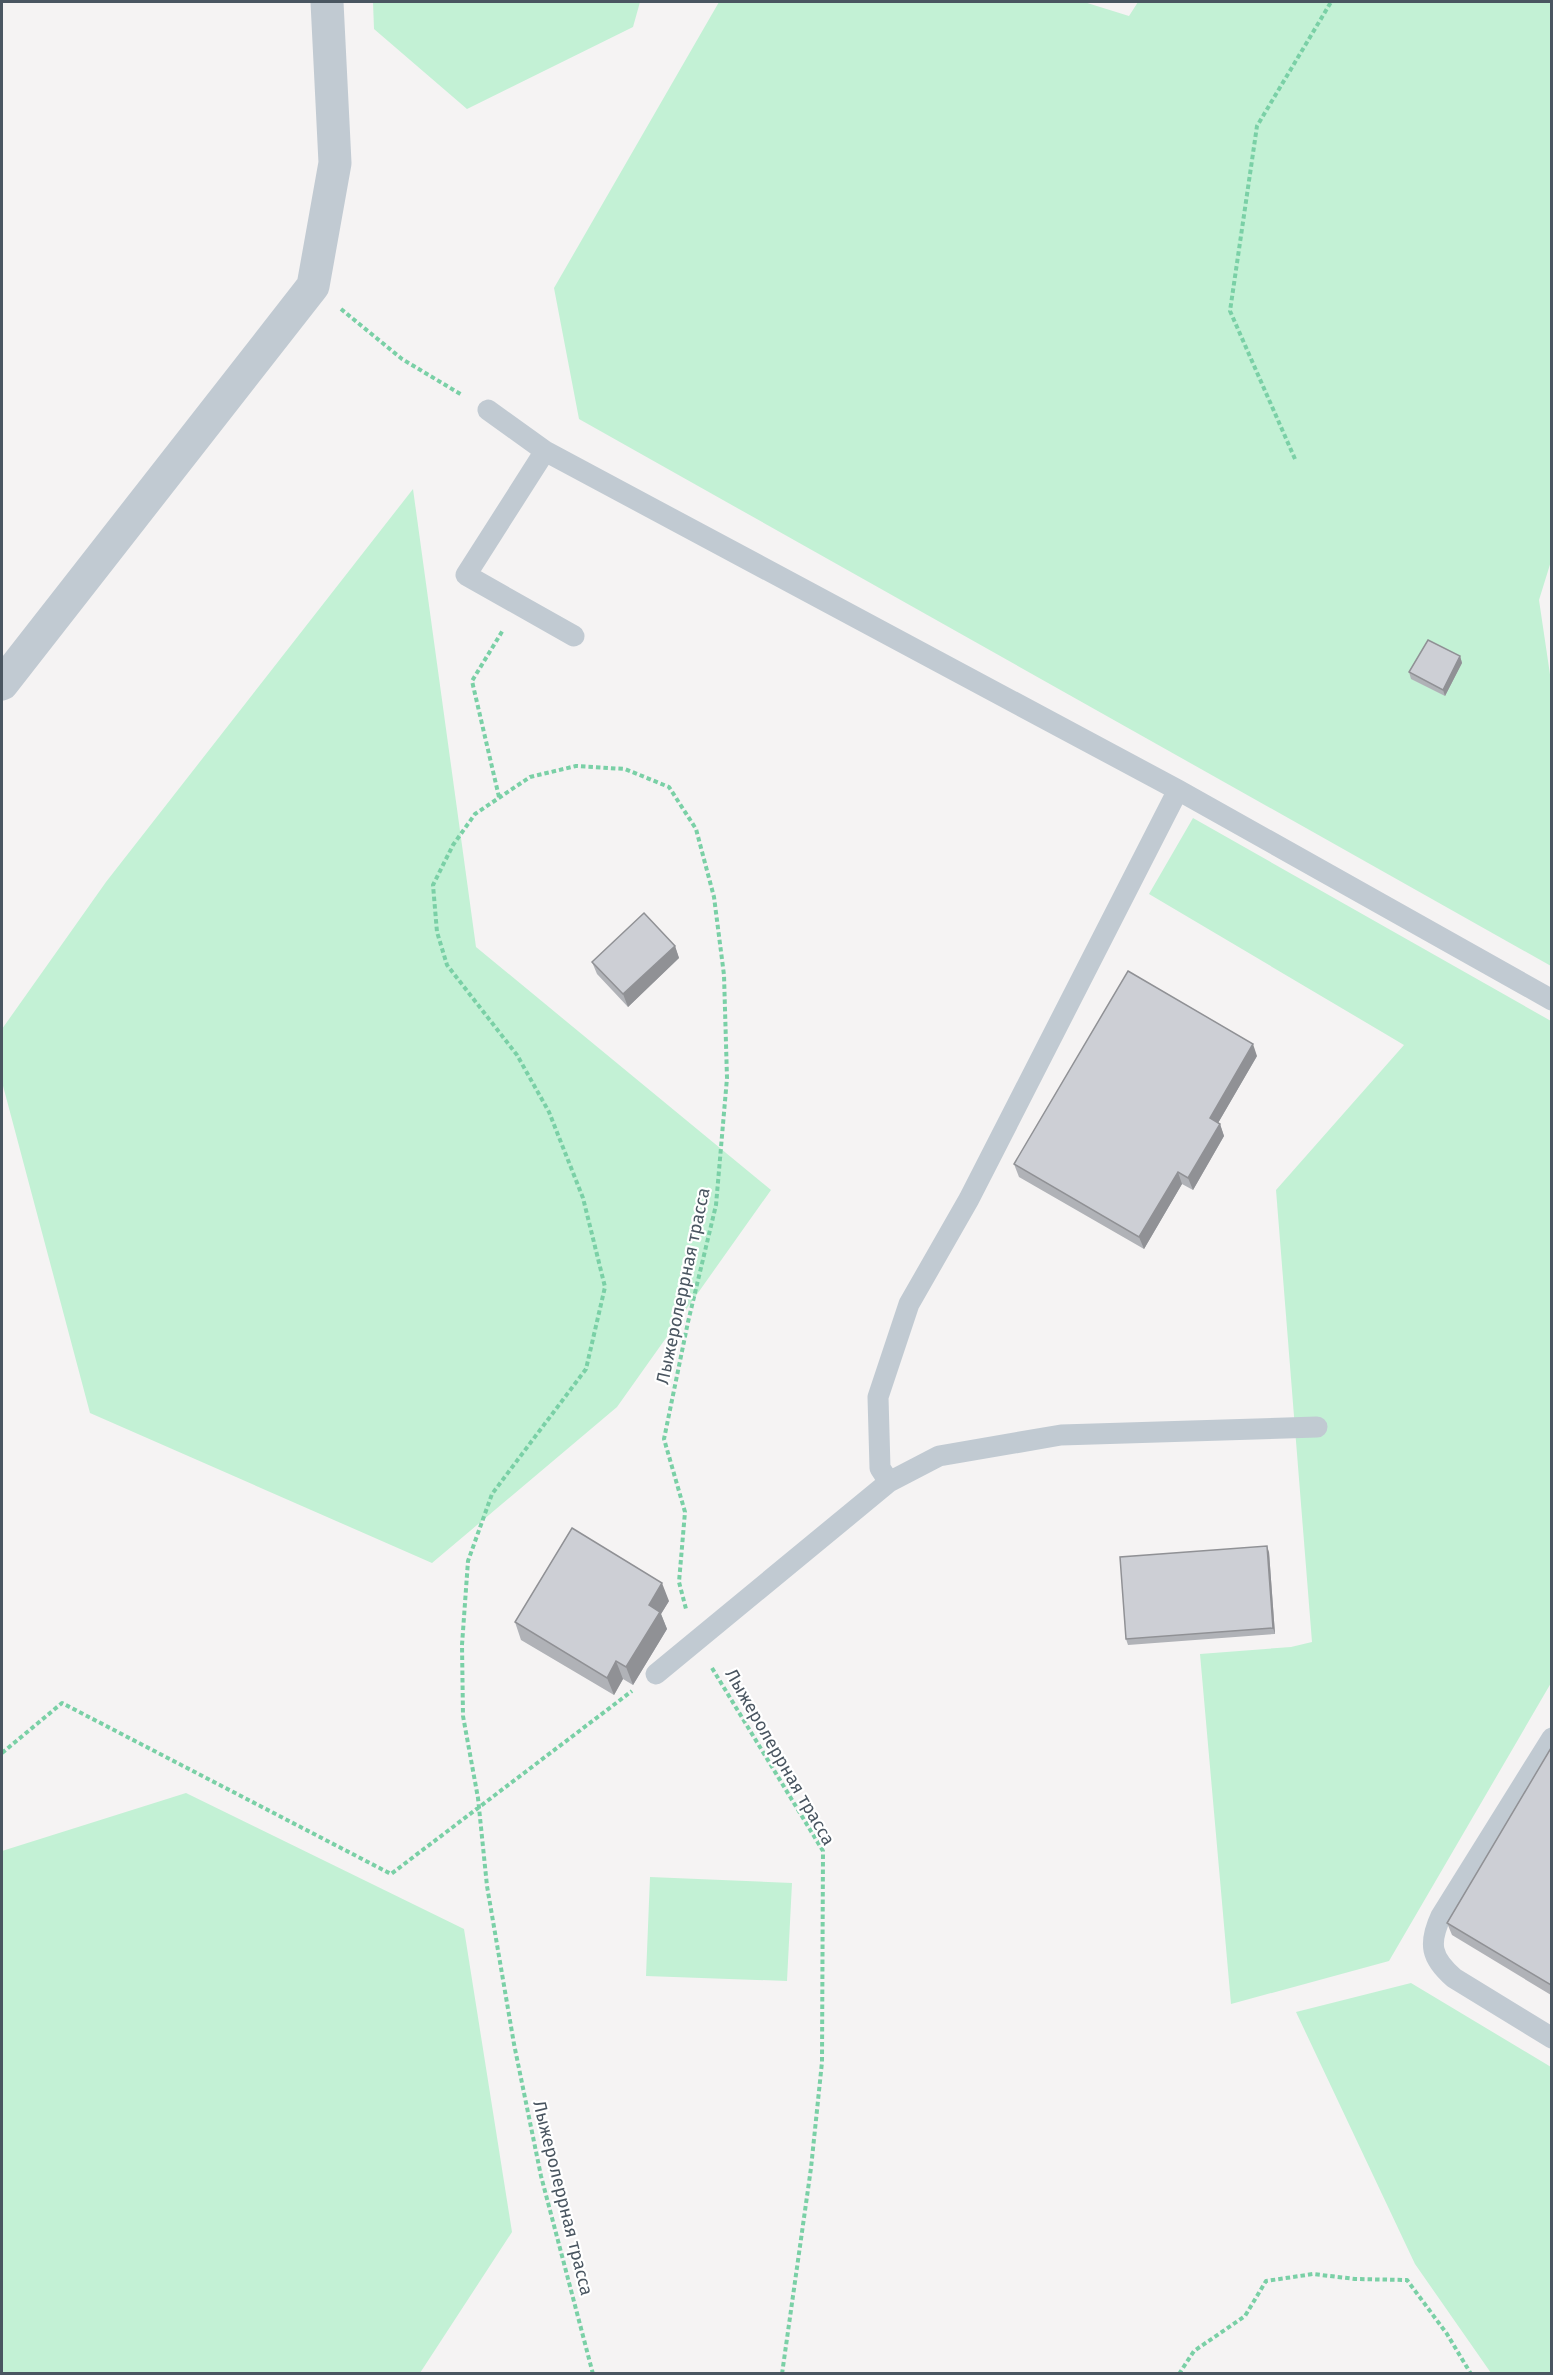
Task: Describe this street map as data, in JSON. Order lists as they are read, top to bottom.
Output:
{
  "streets": {
    "path": ["Лыжеролеррная трасса"]
  }
}
